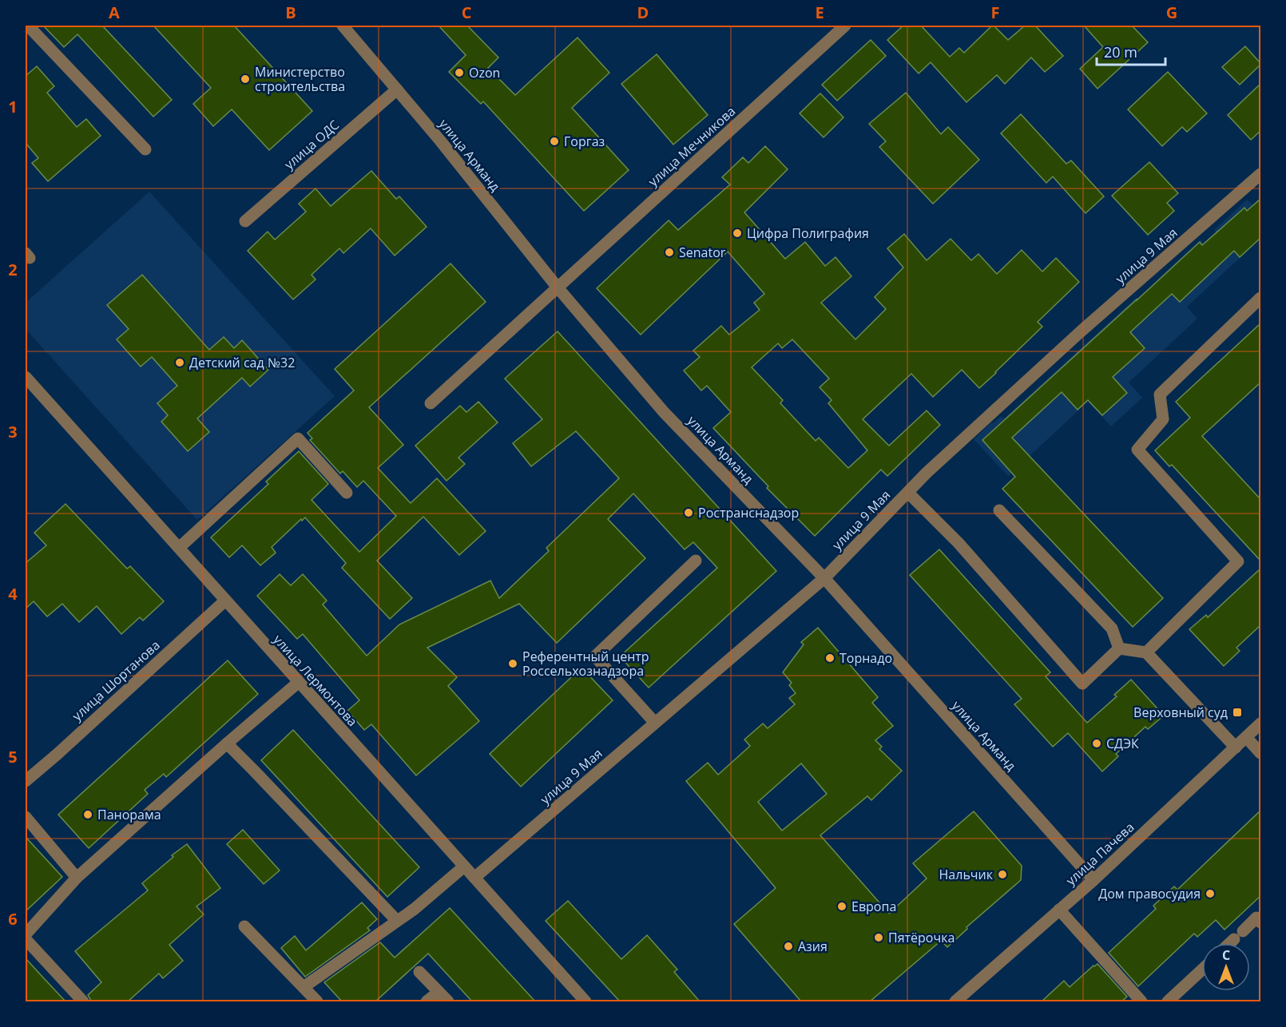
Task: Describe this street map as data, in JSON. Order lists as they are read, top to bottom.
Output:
{
  "streets": {
    "street": [
      "улица ОДС",
      "улица Мечникова",
      "улица Арманд",
      "улица 9 Мая",
      "улица Шортанова",
      "улица Лермонтова",
      "улица Пачева"
    ]
  },
  "crossings": [
    ["улица ОДС", "улица Арманд"],
    ["улица Мечникова", "улица Арманд"],
    ["улица Арманд", "улица 9 Мая"],
    ["улица Арманд", "улица Пачева"],
    ["улица 9 Мая", "улица Лермонтова"],
    ["улица Шортанова", "улица Лермонтова"]
  ],
  "places": {
    "other": [
      "Ozon",
      "Министерство строительства",
      "Горгаз",
      "Цифра Полиграфия",
      "Senator",
      "Детский сад №32",
      "Ространснадзор",
      "Торнадо",
      "Референтный центр Россельхознадзора",
      "СДЭК",
      "Панорама",
      "Нальчик",
      "Дом правосудия",
      "Европа",
      "Пятёрочка",
      "Азия"
    ],
    "transit": ["Верховный суд"]
  },
  "scale_bar": "20 m",
  "north": "top",
  "grid": {
    "columns": [
      "A",
      "B",
      "C",
      "D",
      "E",
      "F",
      "G"
    ],
    "rows": [
      "1",
      "2",
      "3",
      "4",
      "5",
      "6"
    ]
  }
}
